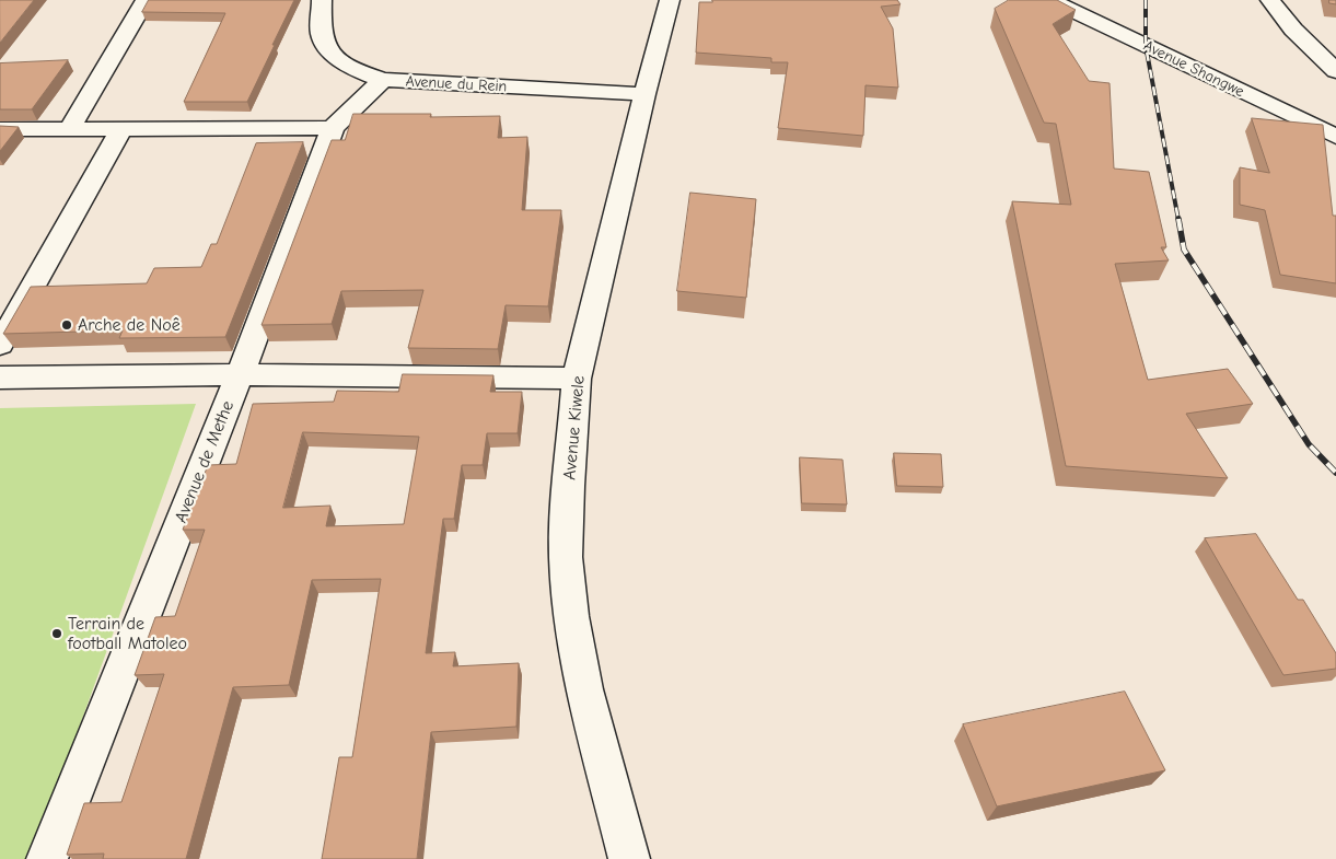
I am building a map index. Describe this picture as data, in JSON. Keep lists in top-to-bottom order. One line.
{"streets":{"street":["Avenue Shangwe","Avenue du Rein","Avenue Kiwele","Avenue de Methe"]},"crossings":[["Avenue du Rein","Avenue Kiwele"],["Avenue du Rein","Avenue de Methe"]],"places":["Arche de Noê","Terrain de football Matoleo"]}
